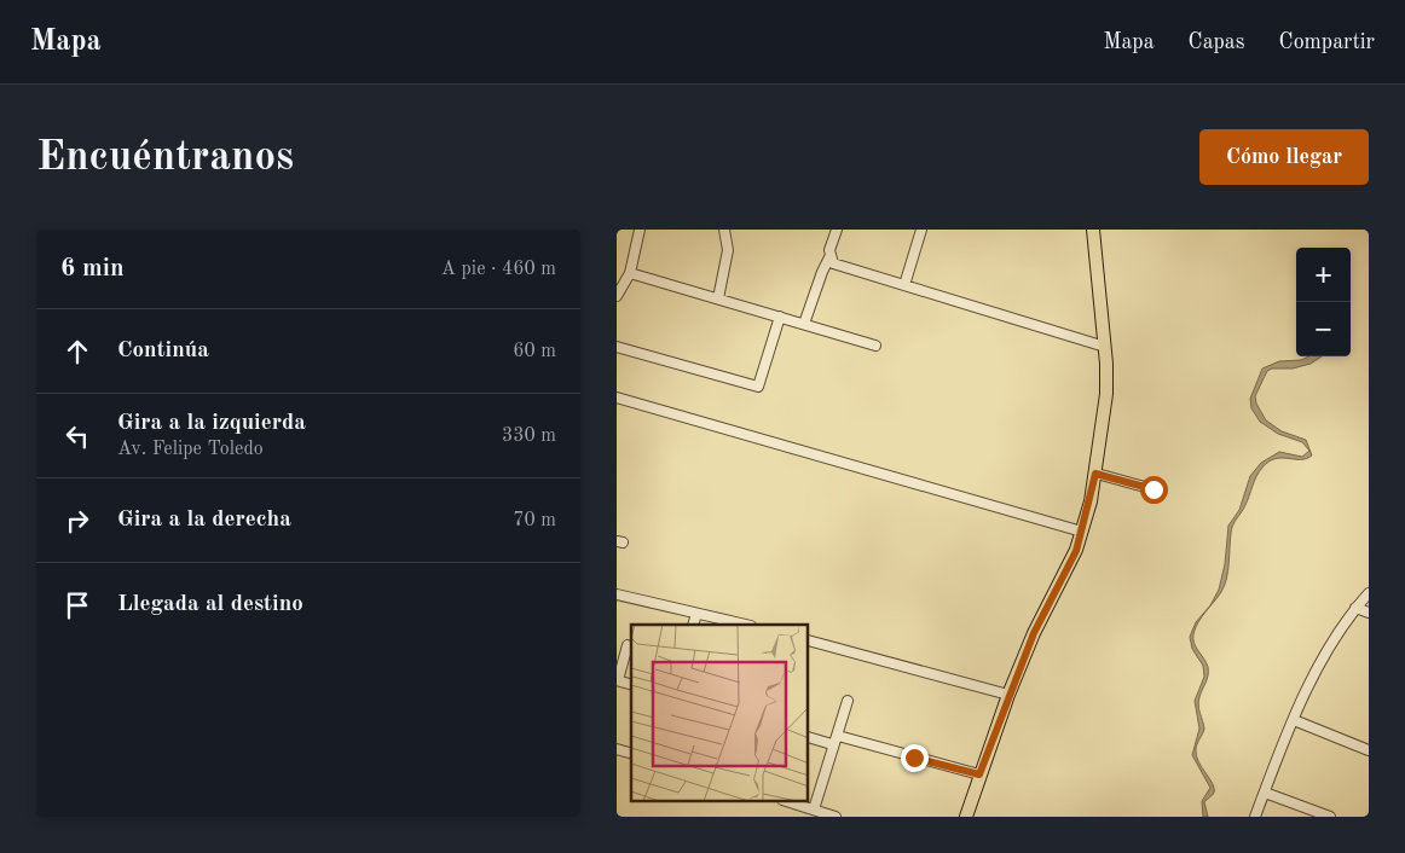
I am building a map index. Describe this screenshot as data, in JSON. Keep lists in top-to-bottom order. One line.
{"page":{"header":"Mapa","nav":["Mapa","Capas","Compartir"],"buttons":"Cómo llegar","title":"Encuéntranos","heading":["6 min","A pie · 460 m"],"map_buttons":["+","−"],"list":[["Continúa","60 m"],["Gira a la izquierda","Av. Felipe Toledo","330 m"],["Gira a la derecha","70 m"],"Llegada al destino"]}}
